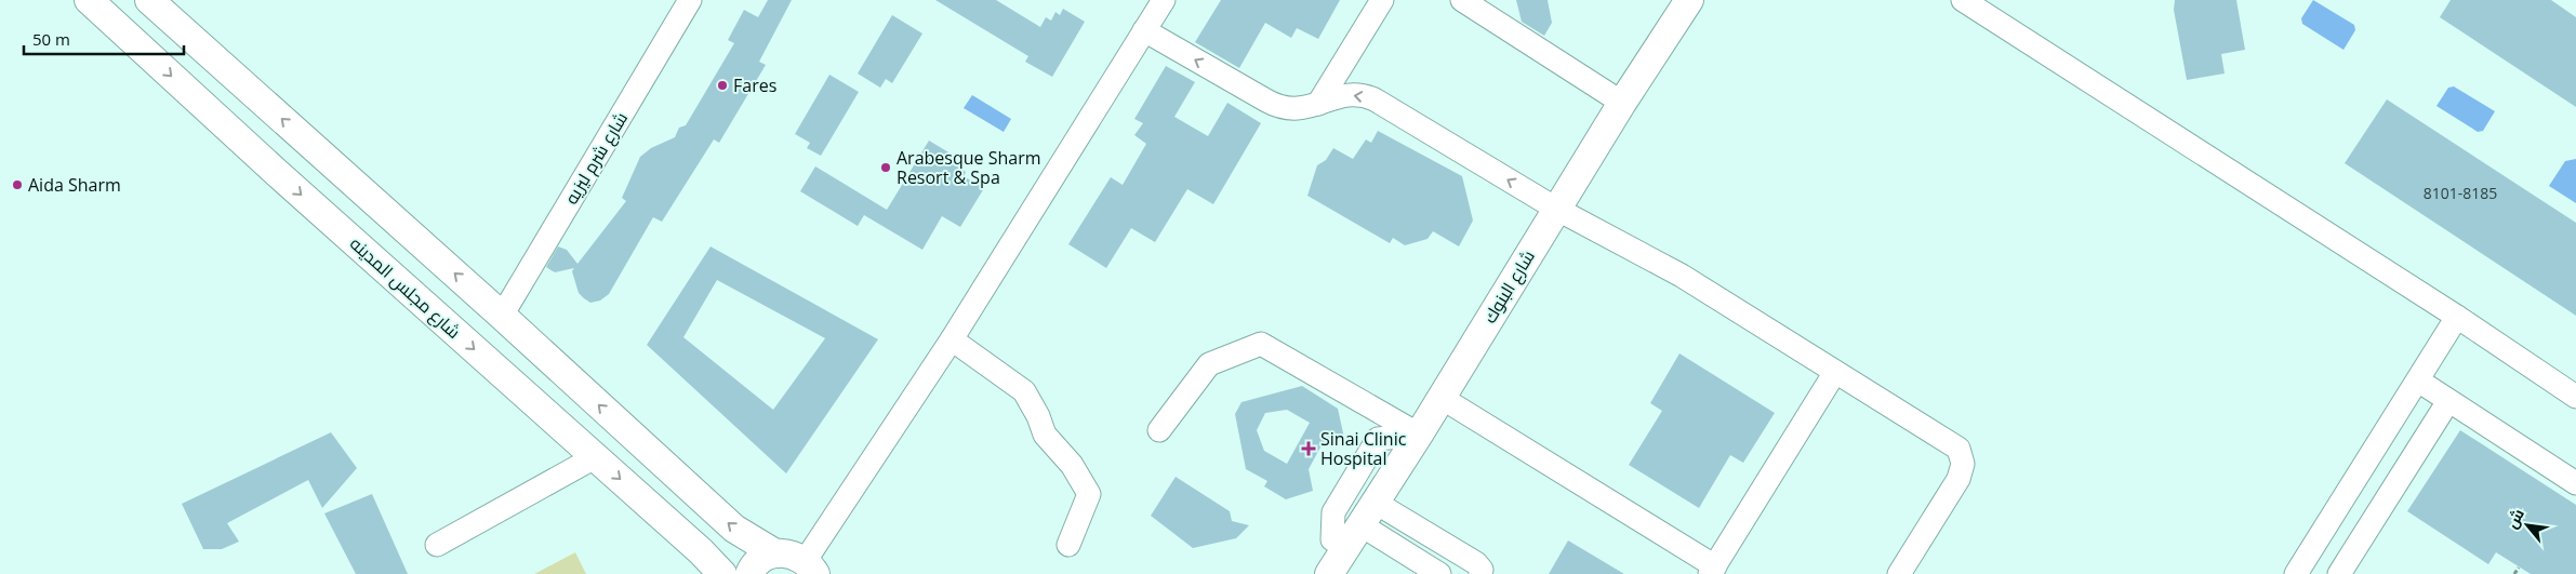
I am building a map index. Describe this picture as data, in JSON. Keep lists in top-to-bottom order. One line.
{"streets":{"main road":["شارع البنوك","شارع مجلس المدينه"],"street":["شارع شرم ليزيه"]},"places":{"other":["Fares","Arabesque Sharm Resort & Spa","Aida Sharm"],"health":["Sinai Clinic Hospital"]},"house_numbers":["8101-8185"],"scale_bar":"50 m","north":"top left"}
